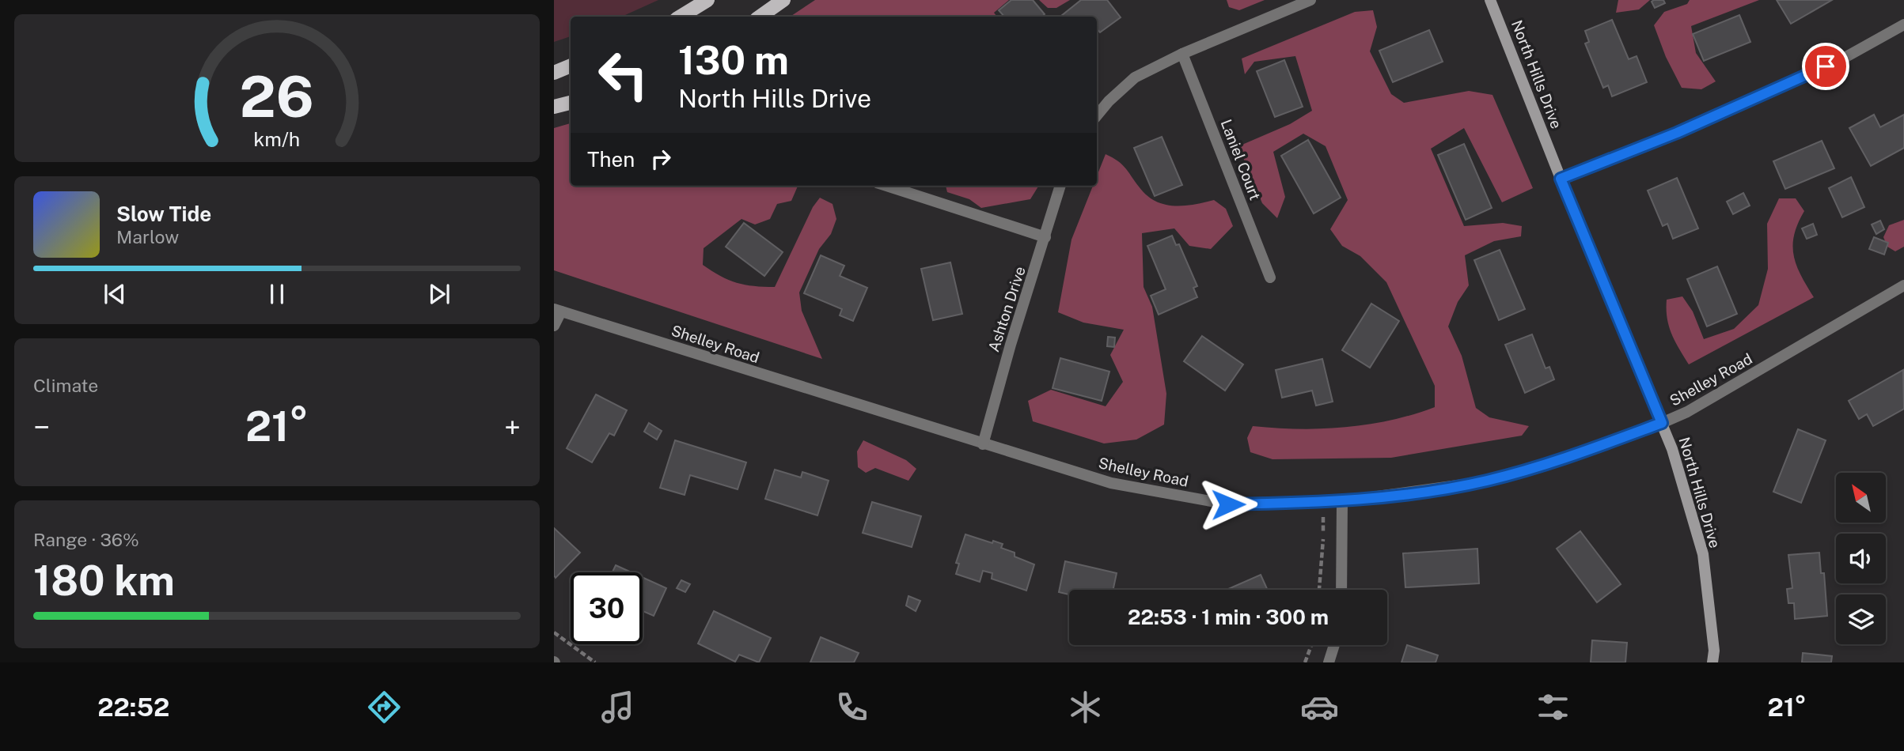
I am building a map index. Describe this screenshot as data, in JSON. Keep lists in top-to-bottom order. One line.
{"streets":{"main road":["North Hills Drive"],"street":["Laniel Court","Ashton Drive","Shelley Road"]},"crossings":[["North Hills Drive","Shelley Road"],["Ashton Drive","Shelley Road"]],"north":"top left","page":{"turn":["130 m","North Hills Drive"],"then":"Then","song":["Slow Tide","Marlow"],"tile":["Climate",["Range · 36%","180 km"]],"heat":["−","21°","+"],"limit":"30","trip":"22:53 · 1 min · 300 m","tabs":["22:52","21°"],"gauge":["26","km/h"]}}
